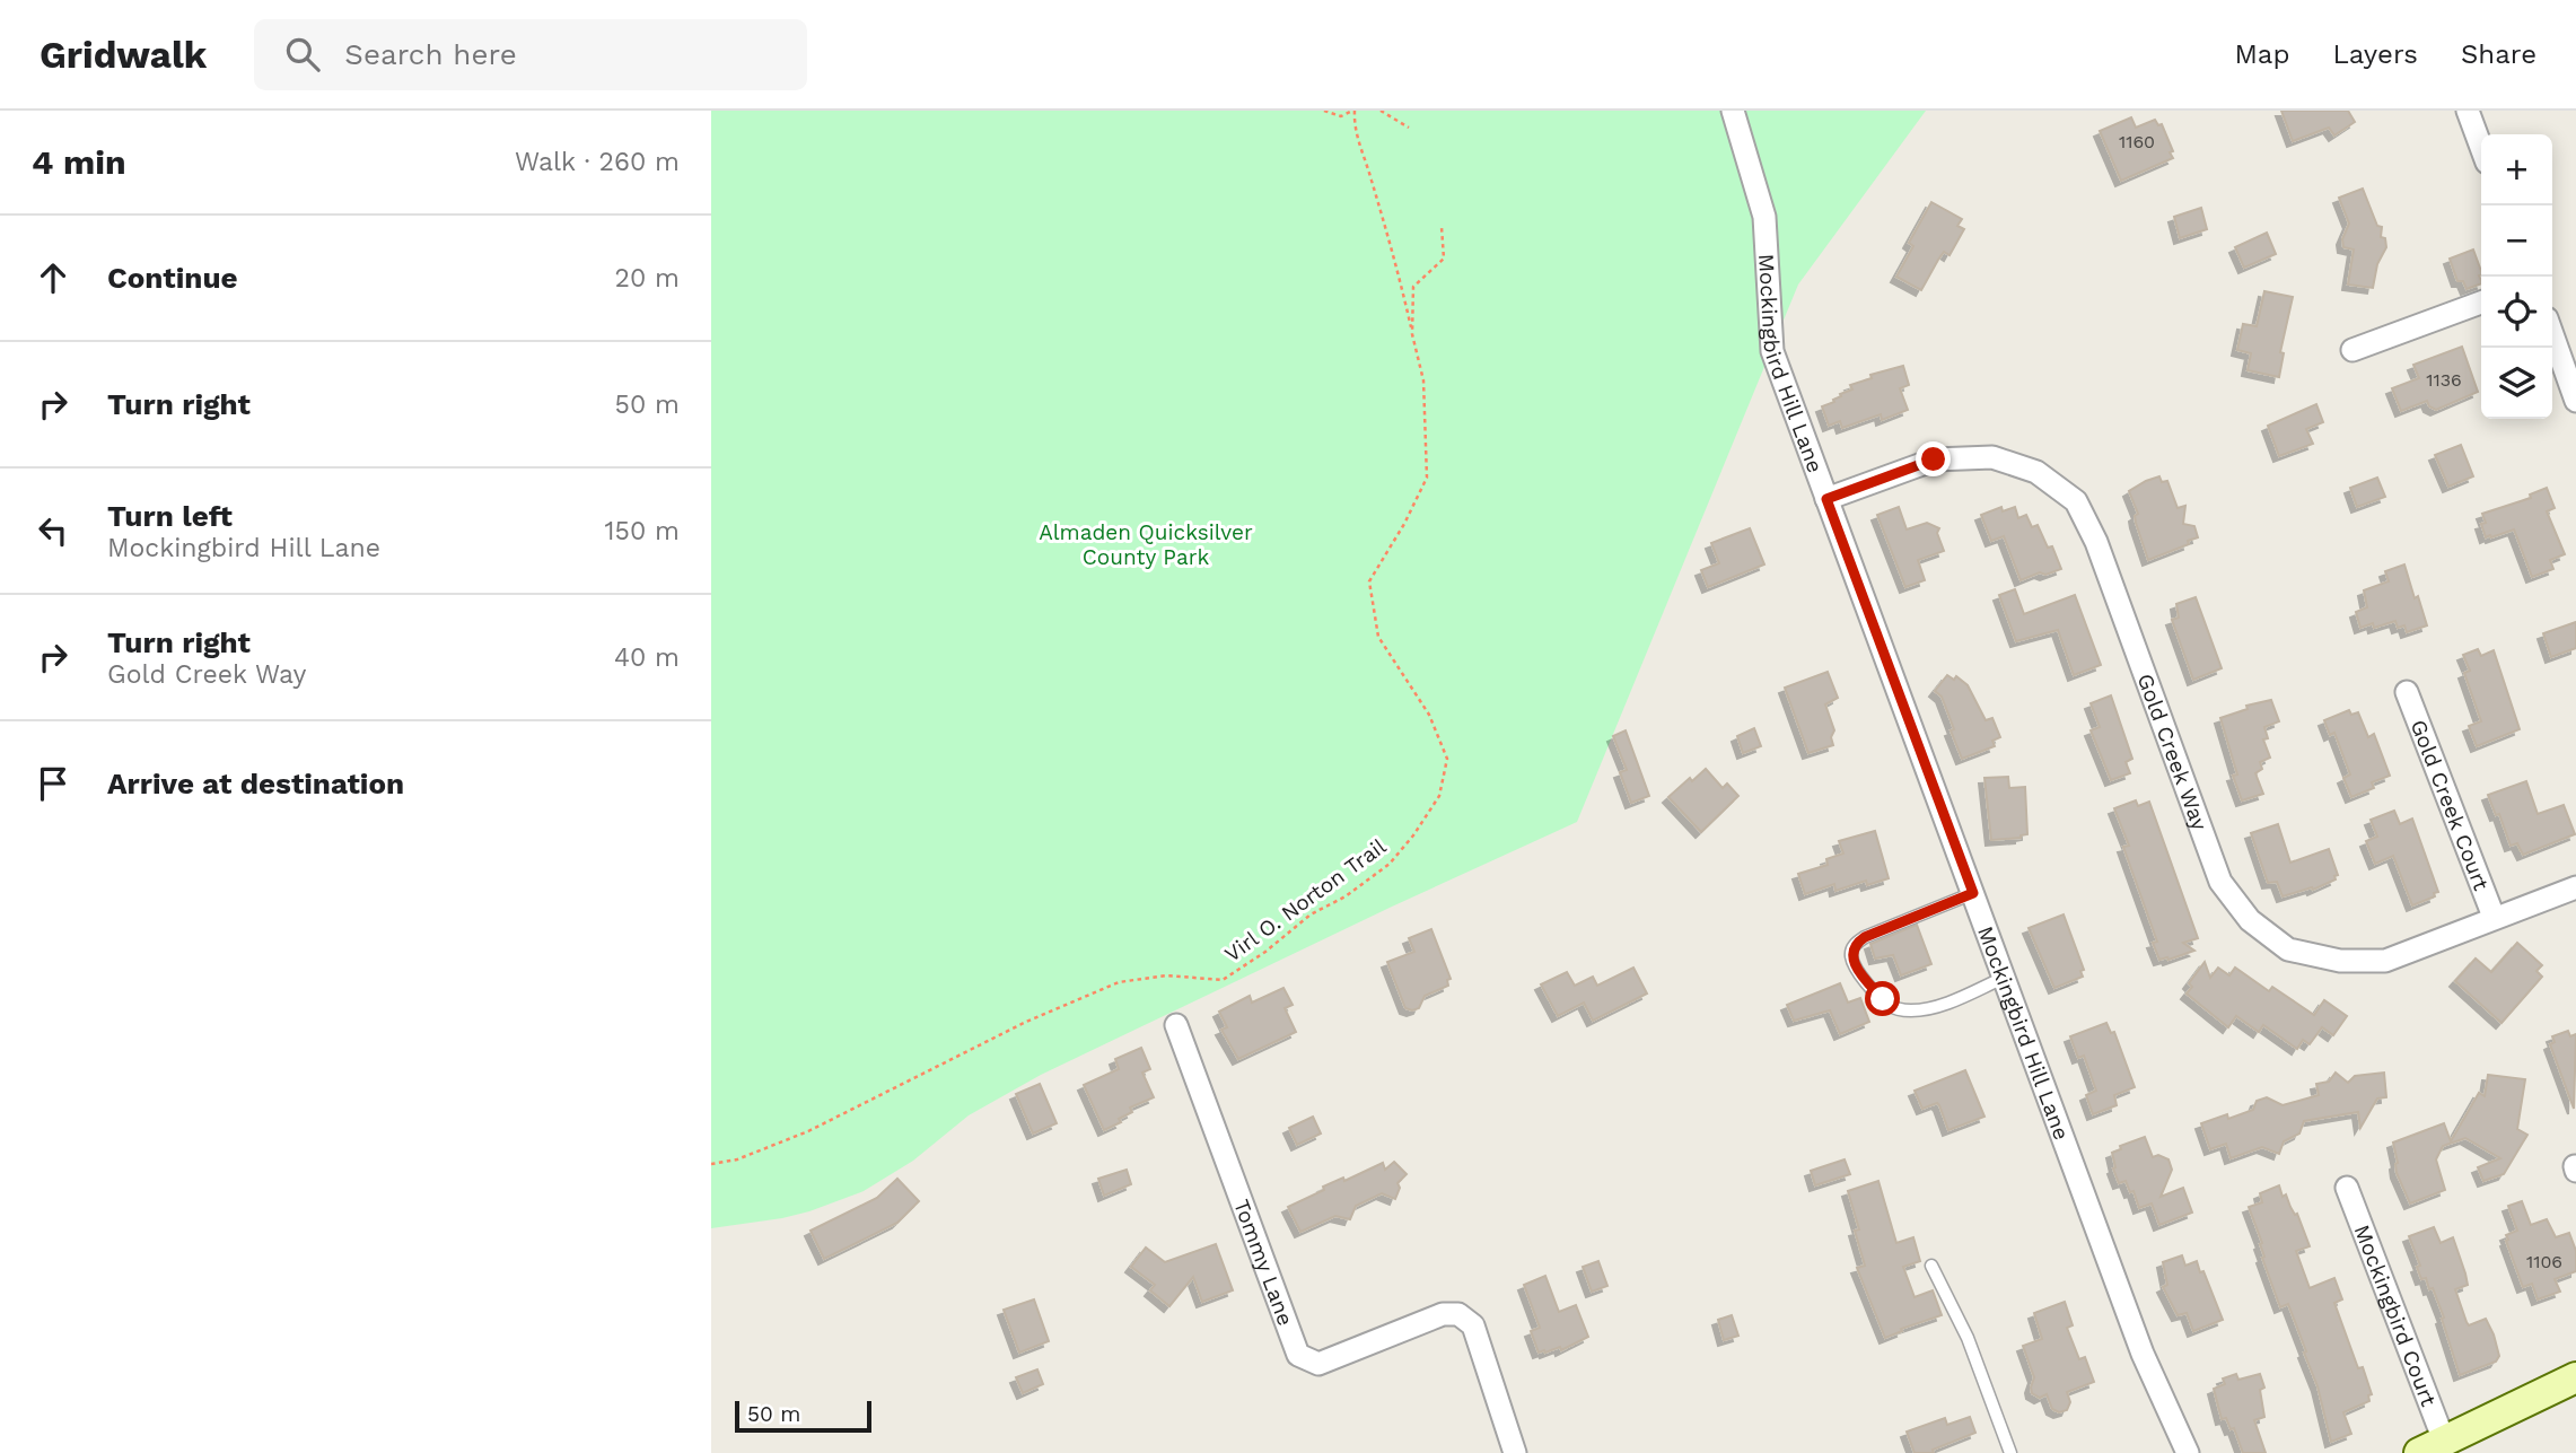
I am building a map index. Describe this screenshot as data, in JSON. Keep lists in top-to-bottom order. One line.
{"streets":{"street":["Mockingbird Hill Lane","Gold Creek Way","Gold Creek Court","Tommy Lane","Mockingbird Court"],"path":["Virl O. Norton Trail"]},"crossings":[["Mockingbird Hill Lane","Gold Creek Way"],["Gold Creek Way","Gold Creek Court"]],"parks":["Almaden Quicksilver County Park"],"house_numbers":["1160","1136","1106"],"scale_bar":"50 m","page":{"header":"Gridwalk","search":"Search here","nav":["Map","Layers","Share"],"heading":["4 min","Walk · 260 m"],"map_buttons":["+","−"],"list":[["Continue","20 m"],["Turn right","50 m"],["Turn left","Mockingbird Hill Lane","150 m"],["Turn right","Gold Creek Way","40 m"],"Arrive at destination"],"scale":"50 m"}}
